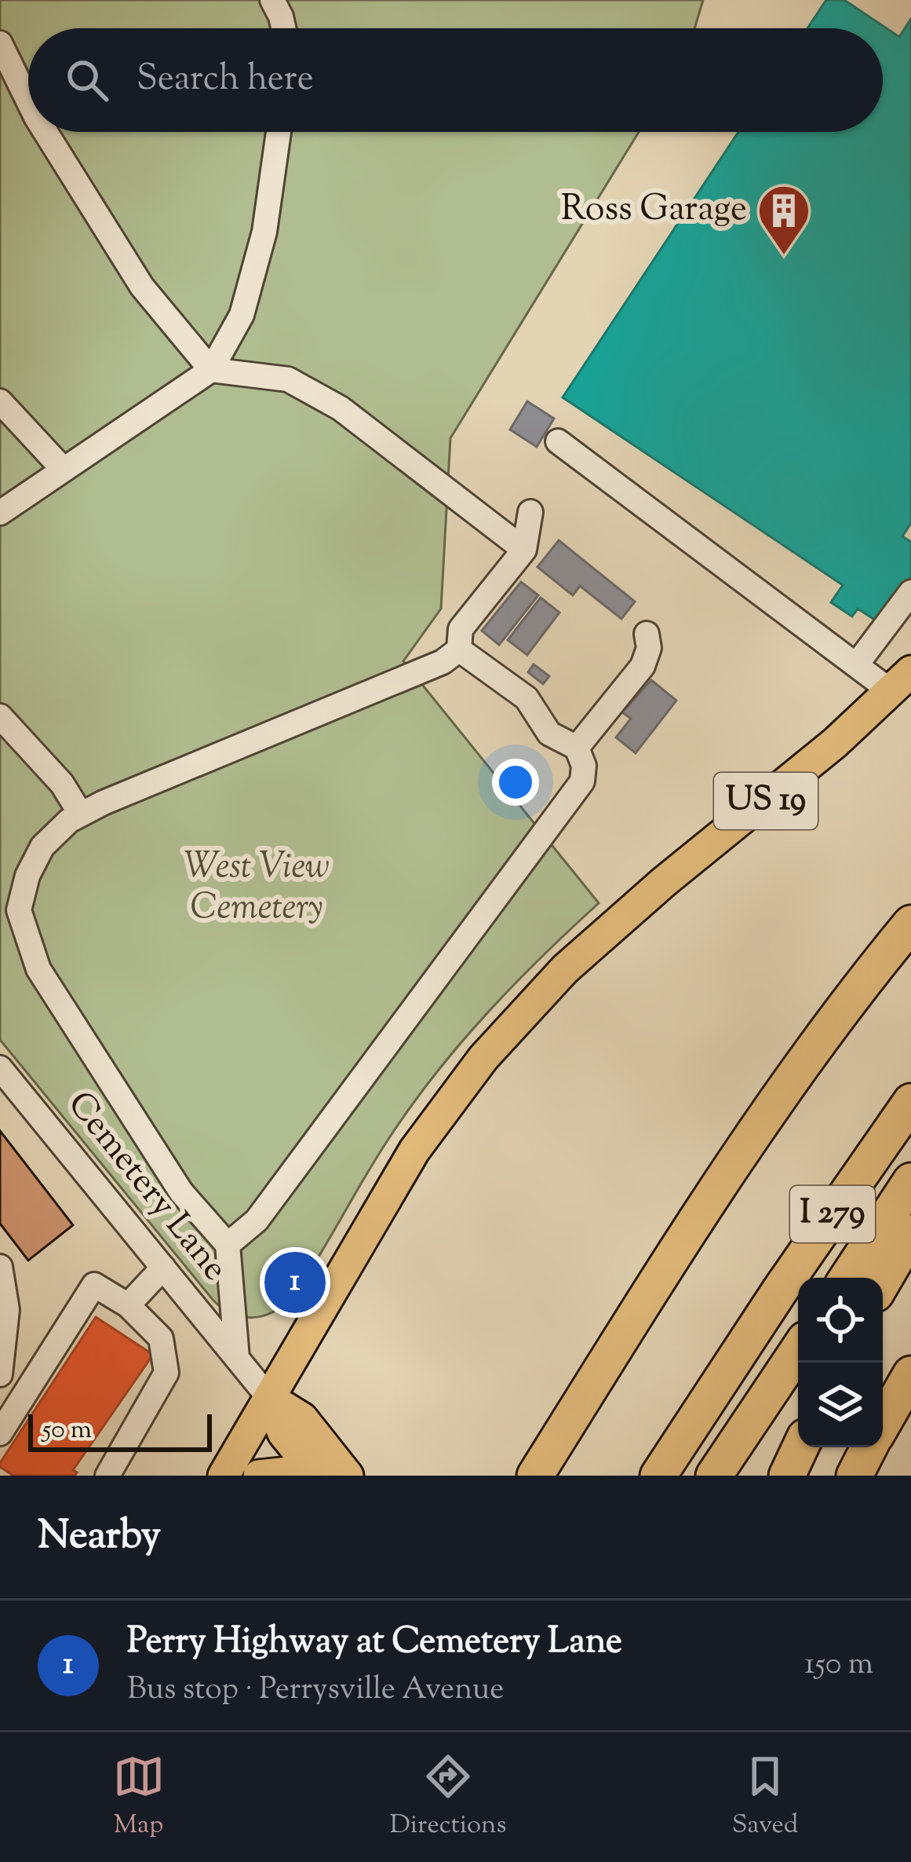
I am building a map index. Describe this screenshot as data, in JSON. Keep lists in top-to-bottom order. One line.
{"streets":{"highway":["I 279"],"main road":["US 19","Cemetery Lane"]},"crossings":[["US 19","Cemetery Lane"]],"parks":["West View Cemetery"],"places":{"building":["Ross Garage"]},"scale_bar":"50 m","page":{"search":"Search here","pins":"1","scale":"50 m","heading":"Nearby","list":[{"mark":"1","name":"Perry Highway at Cemetery Lane","note":"Bus stop · Perrysville Avenue","value":"150 m"}],"nav":["Map","Directions","Saved"]}}
